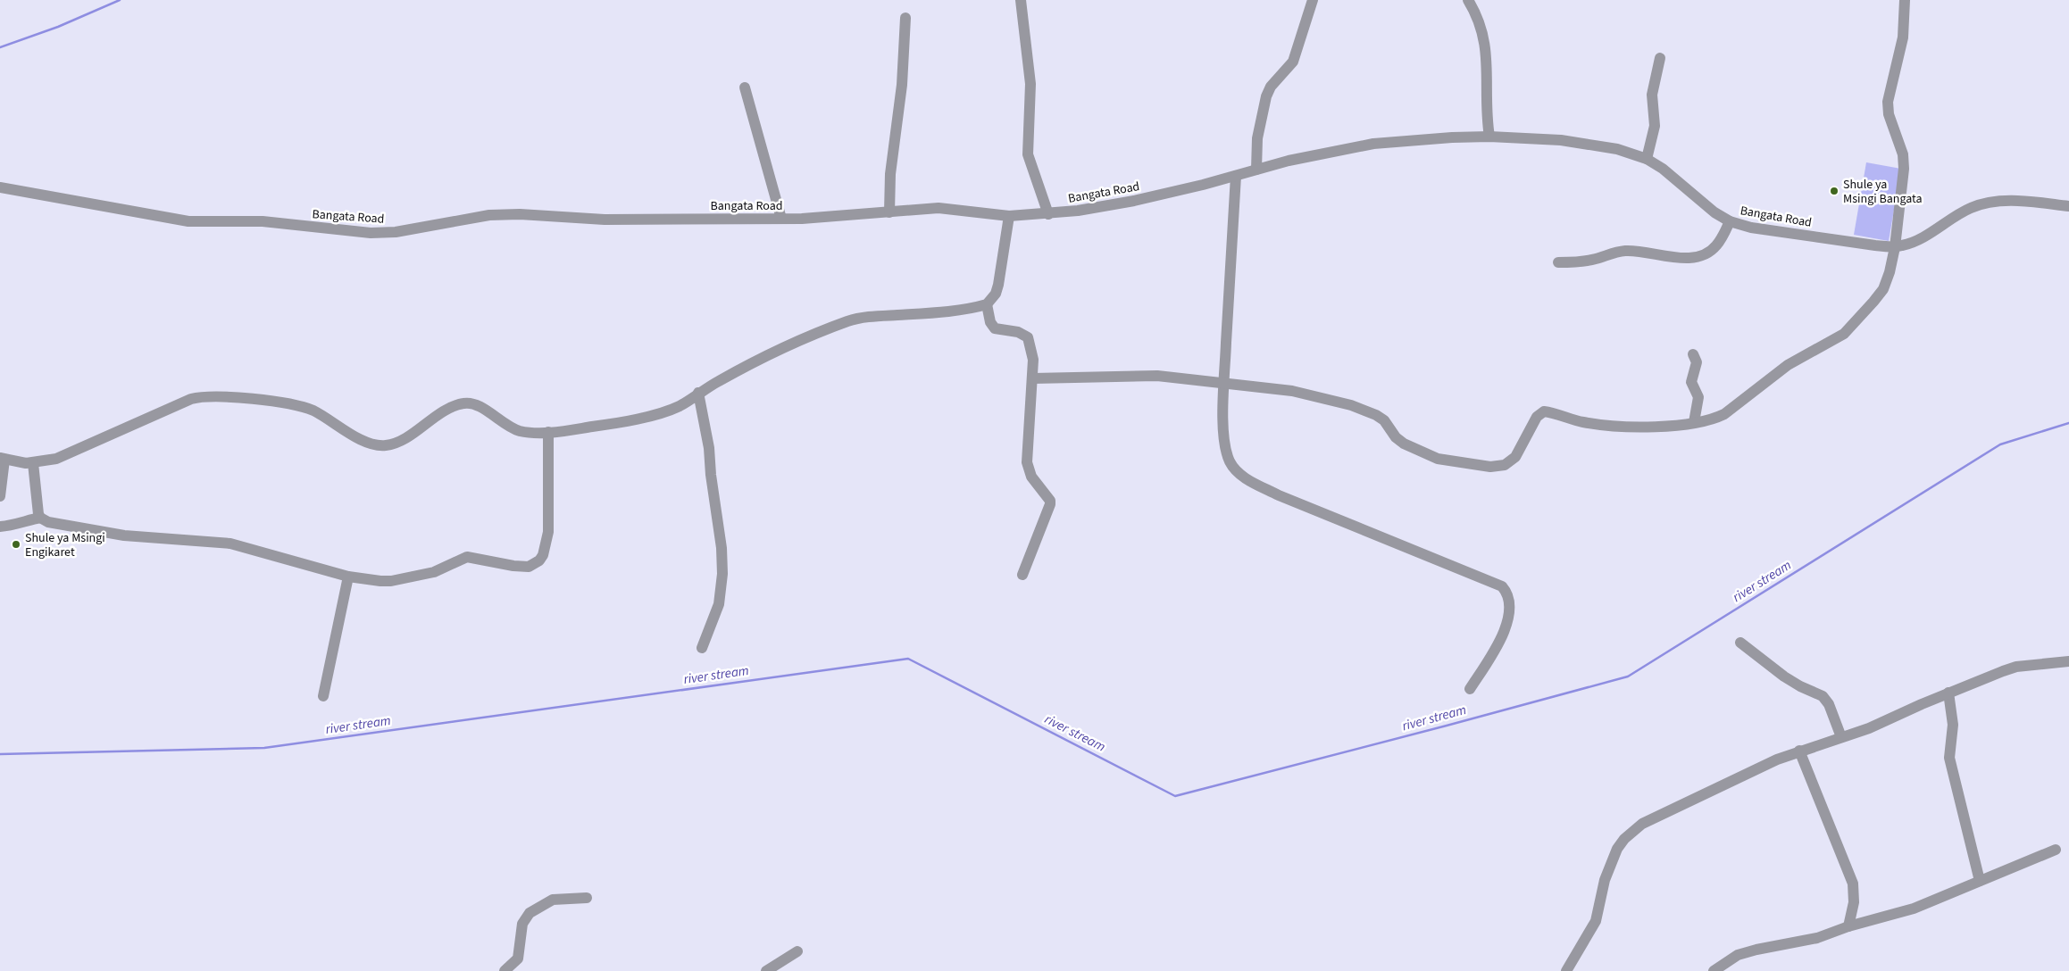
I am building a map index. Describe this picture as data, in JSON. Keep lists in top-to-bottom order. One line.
{"streets":{"street":["Bangata Road"]},"water":["river stream"],"places":["Shule ya Msingi Bangata","Shule ya Msingi Engikaret"]}
